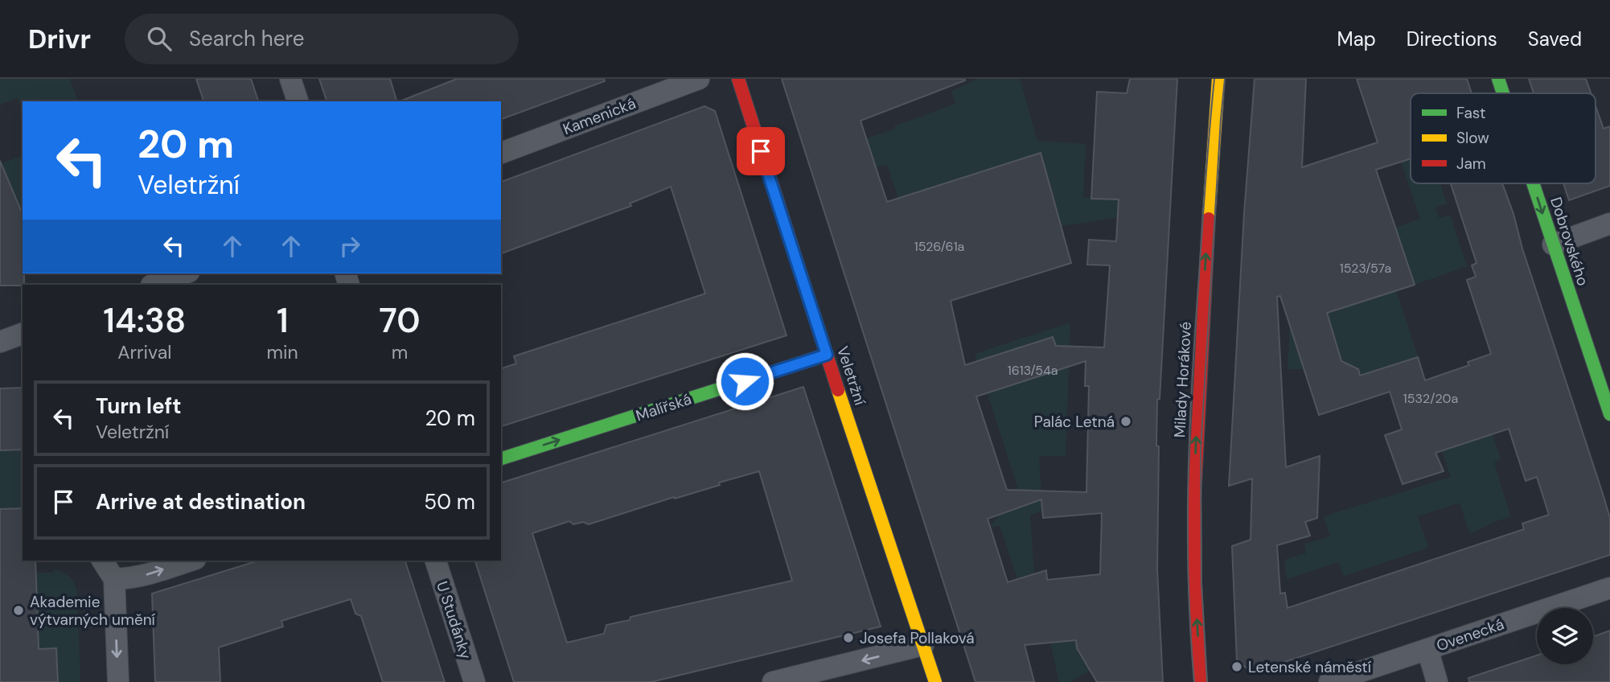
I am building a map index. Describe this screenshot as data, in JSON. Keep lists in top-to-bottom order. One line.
{"streets":{"street":["Kamenická","Dobrovského","Veletržní","Milady Horákové","Malířská","U Studánky","Ovenecká"]},"crossings":[["Veletržní","Malířská"]],"one_way":["Milady Horákové","Malířská"],"places":["Palác Letná","Akademie výtvarných umění","Josefa Pollaková","Letenské náměstí"],"house_numbers":["1526/61a","1523/57a","1613/54a","1532/20a"],"legend":["Fast","Slow","Jam"],"page":{"header":"Drivr","search":"Search here","nav":["Map","Directions","Saved"],"turn":["20 m","Veletržní"],"eta":["14:38","Arrival","1","min","70","m"],"list":[{"name":"Turn left","note":"Veletržní","value":"20 m"},{"name":"Arrive at destination","value":"50 m"}]}}
